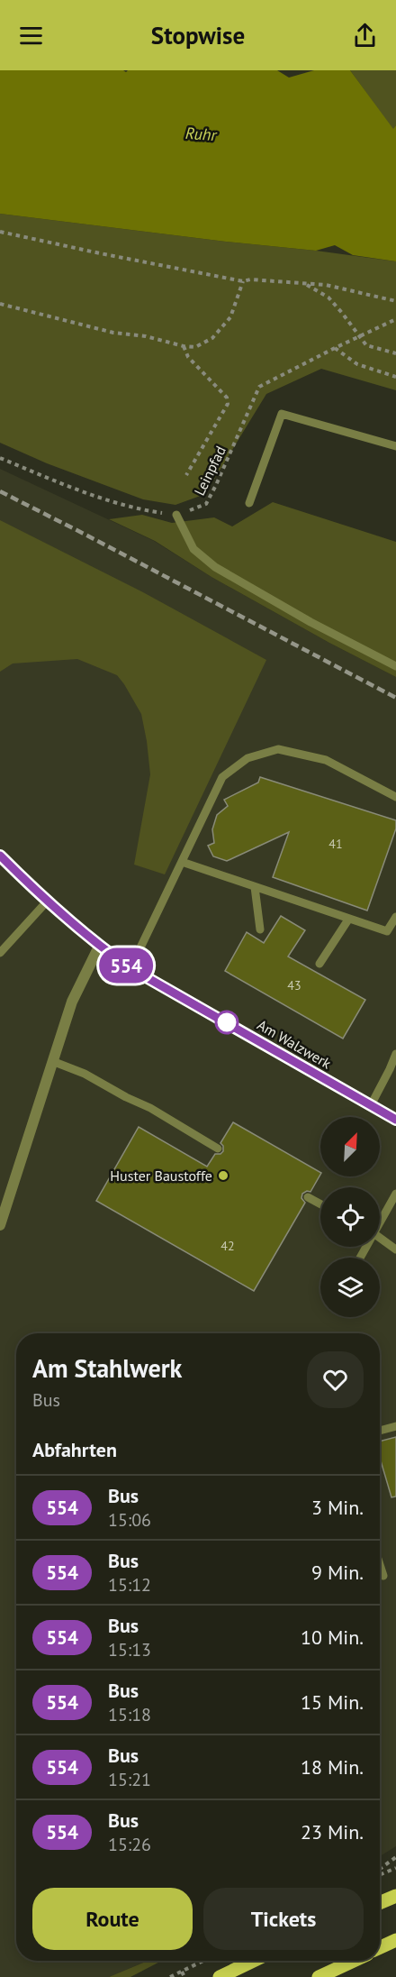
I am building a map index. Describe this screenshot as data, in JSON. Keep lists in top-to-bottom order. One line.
{"streets":{"street":["Am Walzwerk"],"path":["Leinpfad"]},"water":["Ruhr"],"places":["Huster Baustoffe"],"lines":["bus line 554"],"house_numbers":["41","43","42"],"north":"top right","page":{"header":"Stopwise","on_map":"554","heading":[["Am Stahlwerk","Bus"],"Abfahrten"],"list":[{"mark":"554","name":"Bus","note":"15:06","value":"3 Min."},{"mark":"554","name":"Bus","note":"15:12","value":"9 Min."},{"mark":"554","name":"Bus","note":"15:13","value":"10 Min."},{"mark":"554","name":"Bus","note":"15:18","value":"15 Min."},{"mark":"554","name":"Bus","note":"15:21","value":"18 Min."},{"mark":"554","name":"Bus","note":"15:26","value":"23 Min."}],"buttons":["Route","Tickets"]}}
